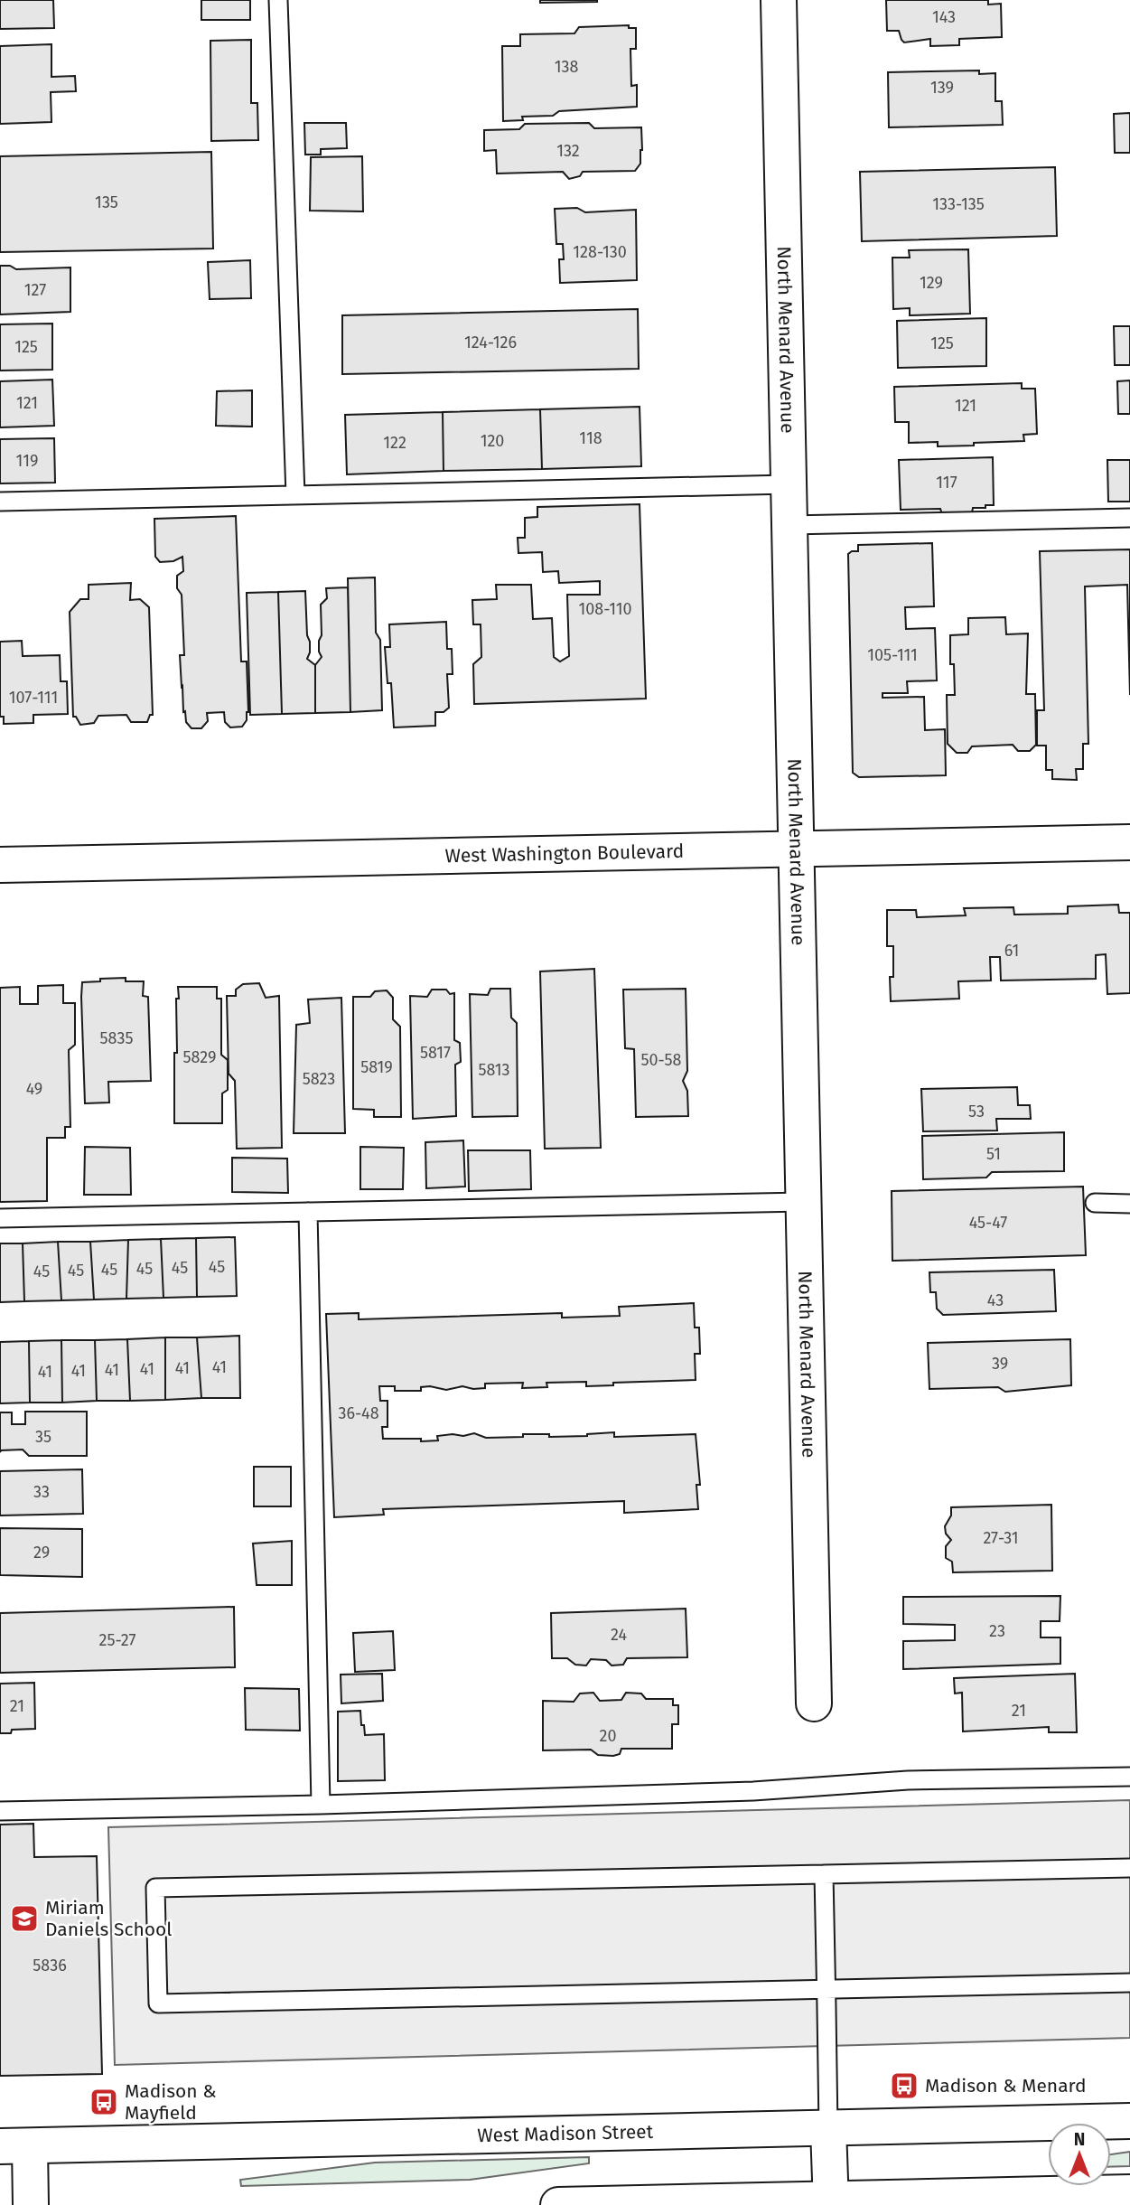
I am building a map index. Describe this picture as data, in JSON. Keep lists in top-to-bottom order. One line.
{"streets":{"street":["North Menard Avenue","West Washington Boulevard","West Madison Street"]},"crossings":[["North Menard Avenue","West Washington Boulevard"]],"places":{"school or university":["Miriam Daniels School"],"bus stop":["Madison & Menard","Madison & Mayfield"]},"house_numbers":["143","138","139","132","135","133-135","128-130","129","127","124-126","125","125","121","121","118","120","122","119","117","108-110","105-111","107-111","61","5835","5817","5829","50-58","5819","5813","5823","49","53","51","45-47","45","45","45","45","45","45","43","39","41","41","41","41","41","41","36-48","35","33","27-31","29","23","24","25-27","21","21","20","5836"],"north":"top"}
